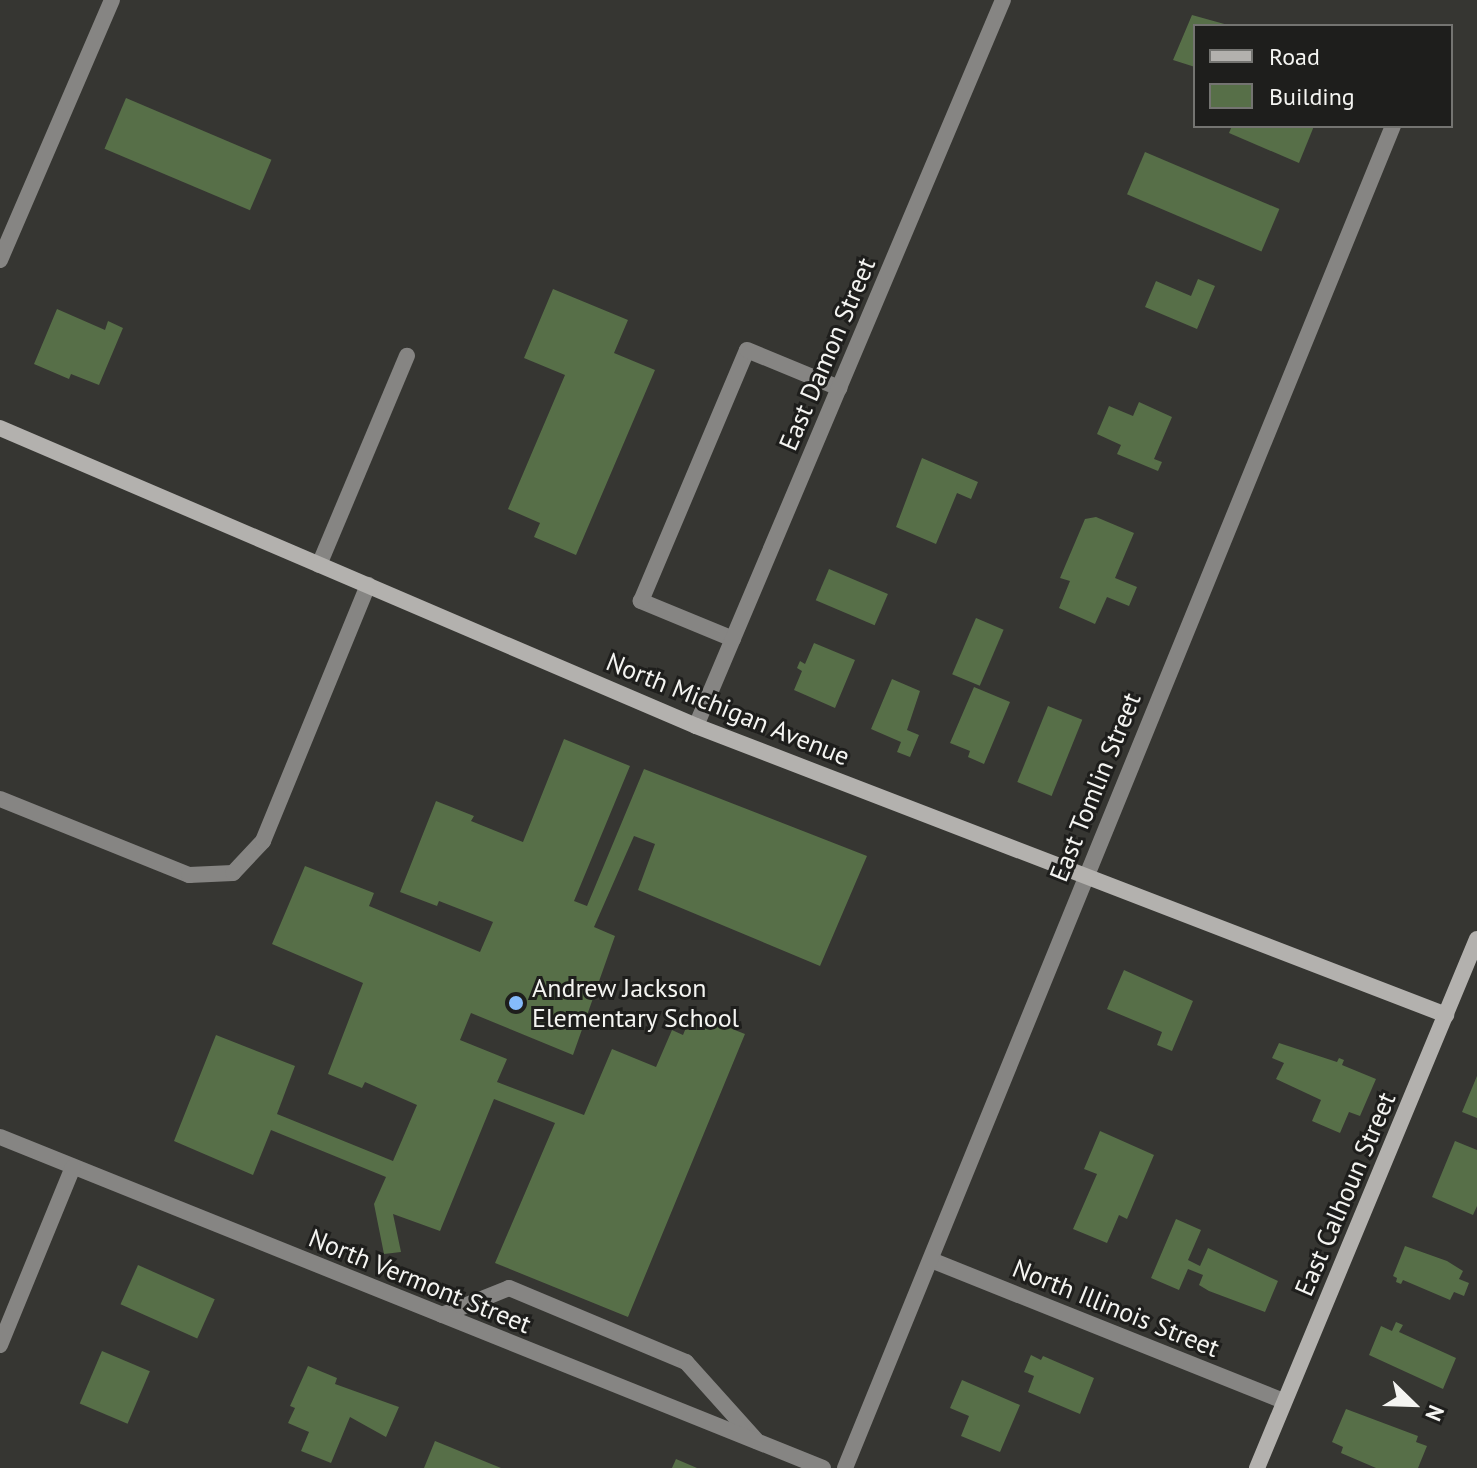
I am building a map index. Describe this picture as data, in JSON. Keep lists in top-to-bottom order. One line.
{"streets":{"street":["East Damon Street","North Michigan Avenue","East Tomlin Street","East Calhoun Street","North Vermont Street","North Illinois Street"]},"crossings":[["East Damon Street","North Michigan Avenue"],["North Michigan Avenue","East Tomlin Street"],["North Michigan Avenue","East Calhoun Street"],["East Tomlin Street","North Illinois Street"],["East Calhoun Street","North Illinois Street"]],"places":["Andrew Jackson Elementary School"],"legend":["Road","Building"],"north":"bottom right"}
